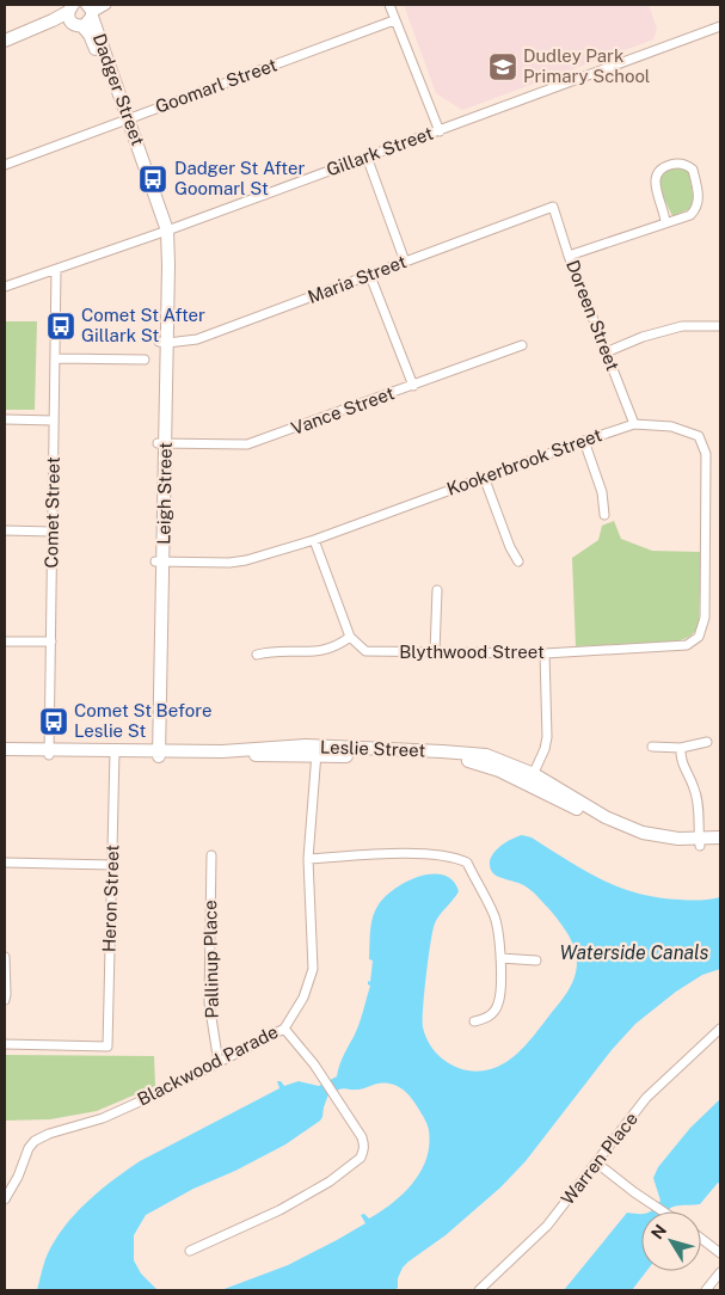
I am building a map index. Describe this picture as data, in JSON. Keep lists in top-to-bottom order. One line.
{"streets":{"street":["Goomarl Street","Dadger Street","Gillark Street","Maria Street","Doreen Street","Vance Street","Kookerbrook Street","Leigh Street","Comet Street","Blythwood Street","Leslie Street","Heron Street","Pallinup Place","Blackwood Parade","Warren Place"]},"crossings":[["Goomarl Street","Dadger Street"],["Dadger Street","Gillark Street"],["Dadger Street","Leigh Street"],["Gillark Street","Leigh Street"],["Gillark Street","Comet Street"],["Maria Street","Doreen Street"],["Maria Street","Leigh Street"],["Doreen Street","Kookerbrook Street"],["Vance Street","Leigh Street"],["Kookerbrook Street","Leigh Street"],["Kookerbrook Street","Blythwood Street"],["Leigh Street","Leslie Street"],["Comet Street","Leslie Street"],["Leslie Street","Heron Street"],["Leslie Street","Blackwood Parade"],["Pallinup Place","Blackwood Parade"]],"water":["Waterside Canals"],"places":{"school or university":["Dudley Park Primary School"],"bus stop":["Dadger St After Goomarl St","Comet St After Gillark St","Comet St Before Leslie St"]},"north":"top left"}
